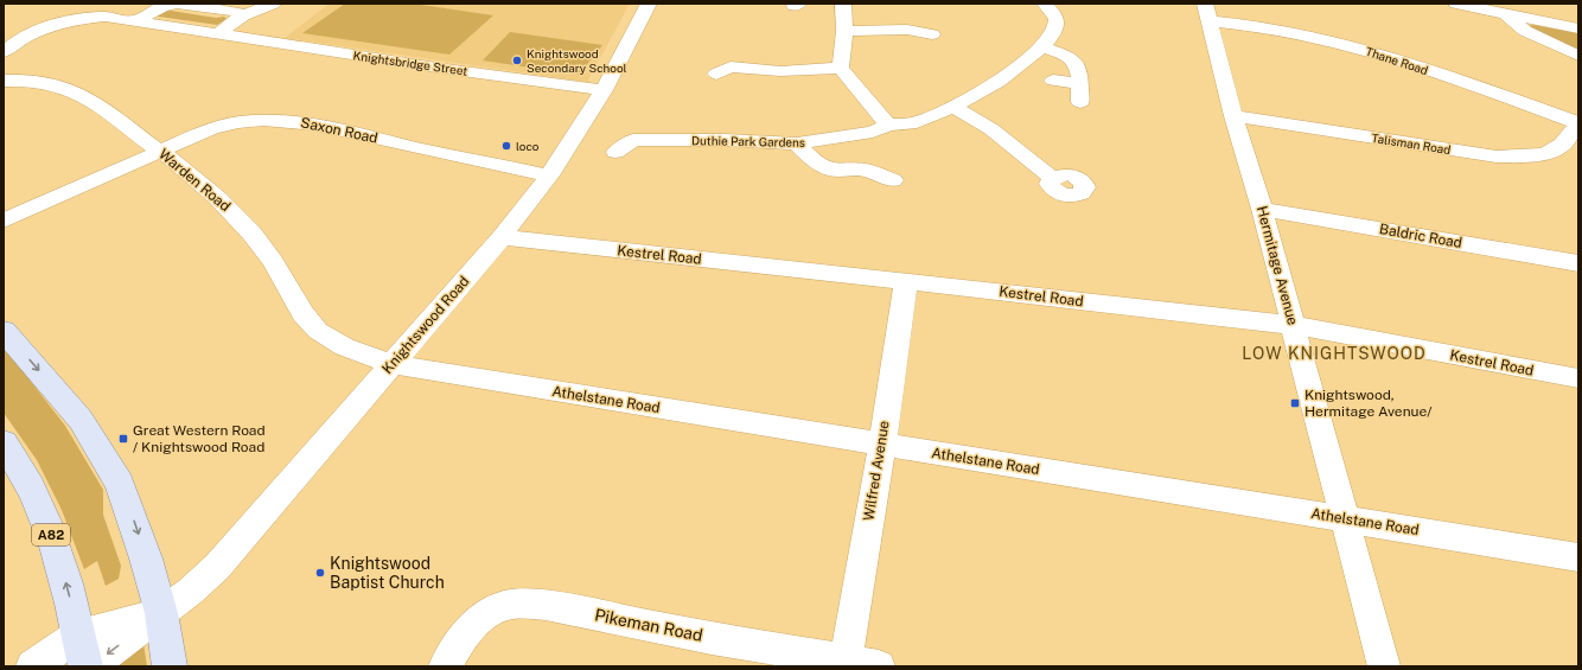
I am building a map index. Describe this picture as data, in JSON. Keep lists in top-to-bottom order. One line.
{"streets":{"main road":["A82"],"street":["Thane Road","Knightsbridge Street","Saxon Road","Duthie Park Gardens","Talisman Road","Warden Road","Baldric Road","Kestrel Road","Hermitage Avenue","Knightswood Road","Athelstane Road","Wilfred Avenue","Pikeman Road"]},"crossings":[["Thane Road","Talisman Road"],["Thane Road","Hermitage Avenue"],["Knightsbridge Street","Knightswood Road"],["Saxon Road","Warden Road"],["Saxon Road","Knightswood Road"],["Talisman Road","Hermitage Avenue"],["Warden Road","Knightswood Road"],["Warden Road","Athelstane Road"],["Baldric Road","Hermitage Avenue"],["Kestrel Road","Hermitage Avenue"],["Kestrel Road","Knightswood Road"],["Kestrel Road","Wilfred Avenue"],["Hermitage Avenue","Athelstane Road"],["Knightswood Road","Athelstane Road"],["Athelstane Road","Wilfred Avenue"],["Wilfred Avenue","Pikeman Road"]],"districts":["LOW KNIGHTSWOOD"],"places":{"other":["Knightswood Secondary School","loco","Knightswood Baptist Church"],"transit":["Knightswood, Hermitage Avenue/","Great Western Road / Knightswood Road"]}}
